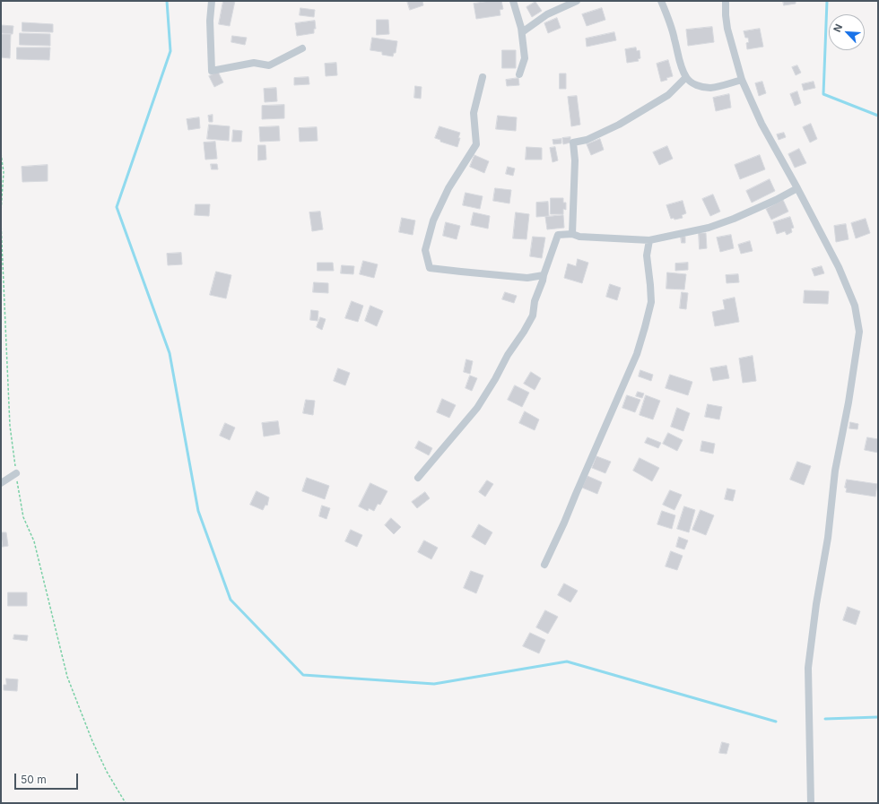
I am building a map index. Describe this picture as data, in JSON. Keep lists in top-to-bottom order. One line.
{"scale_bar":"50 m","north":"top left"}
